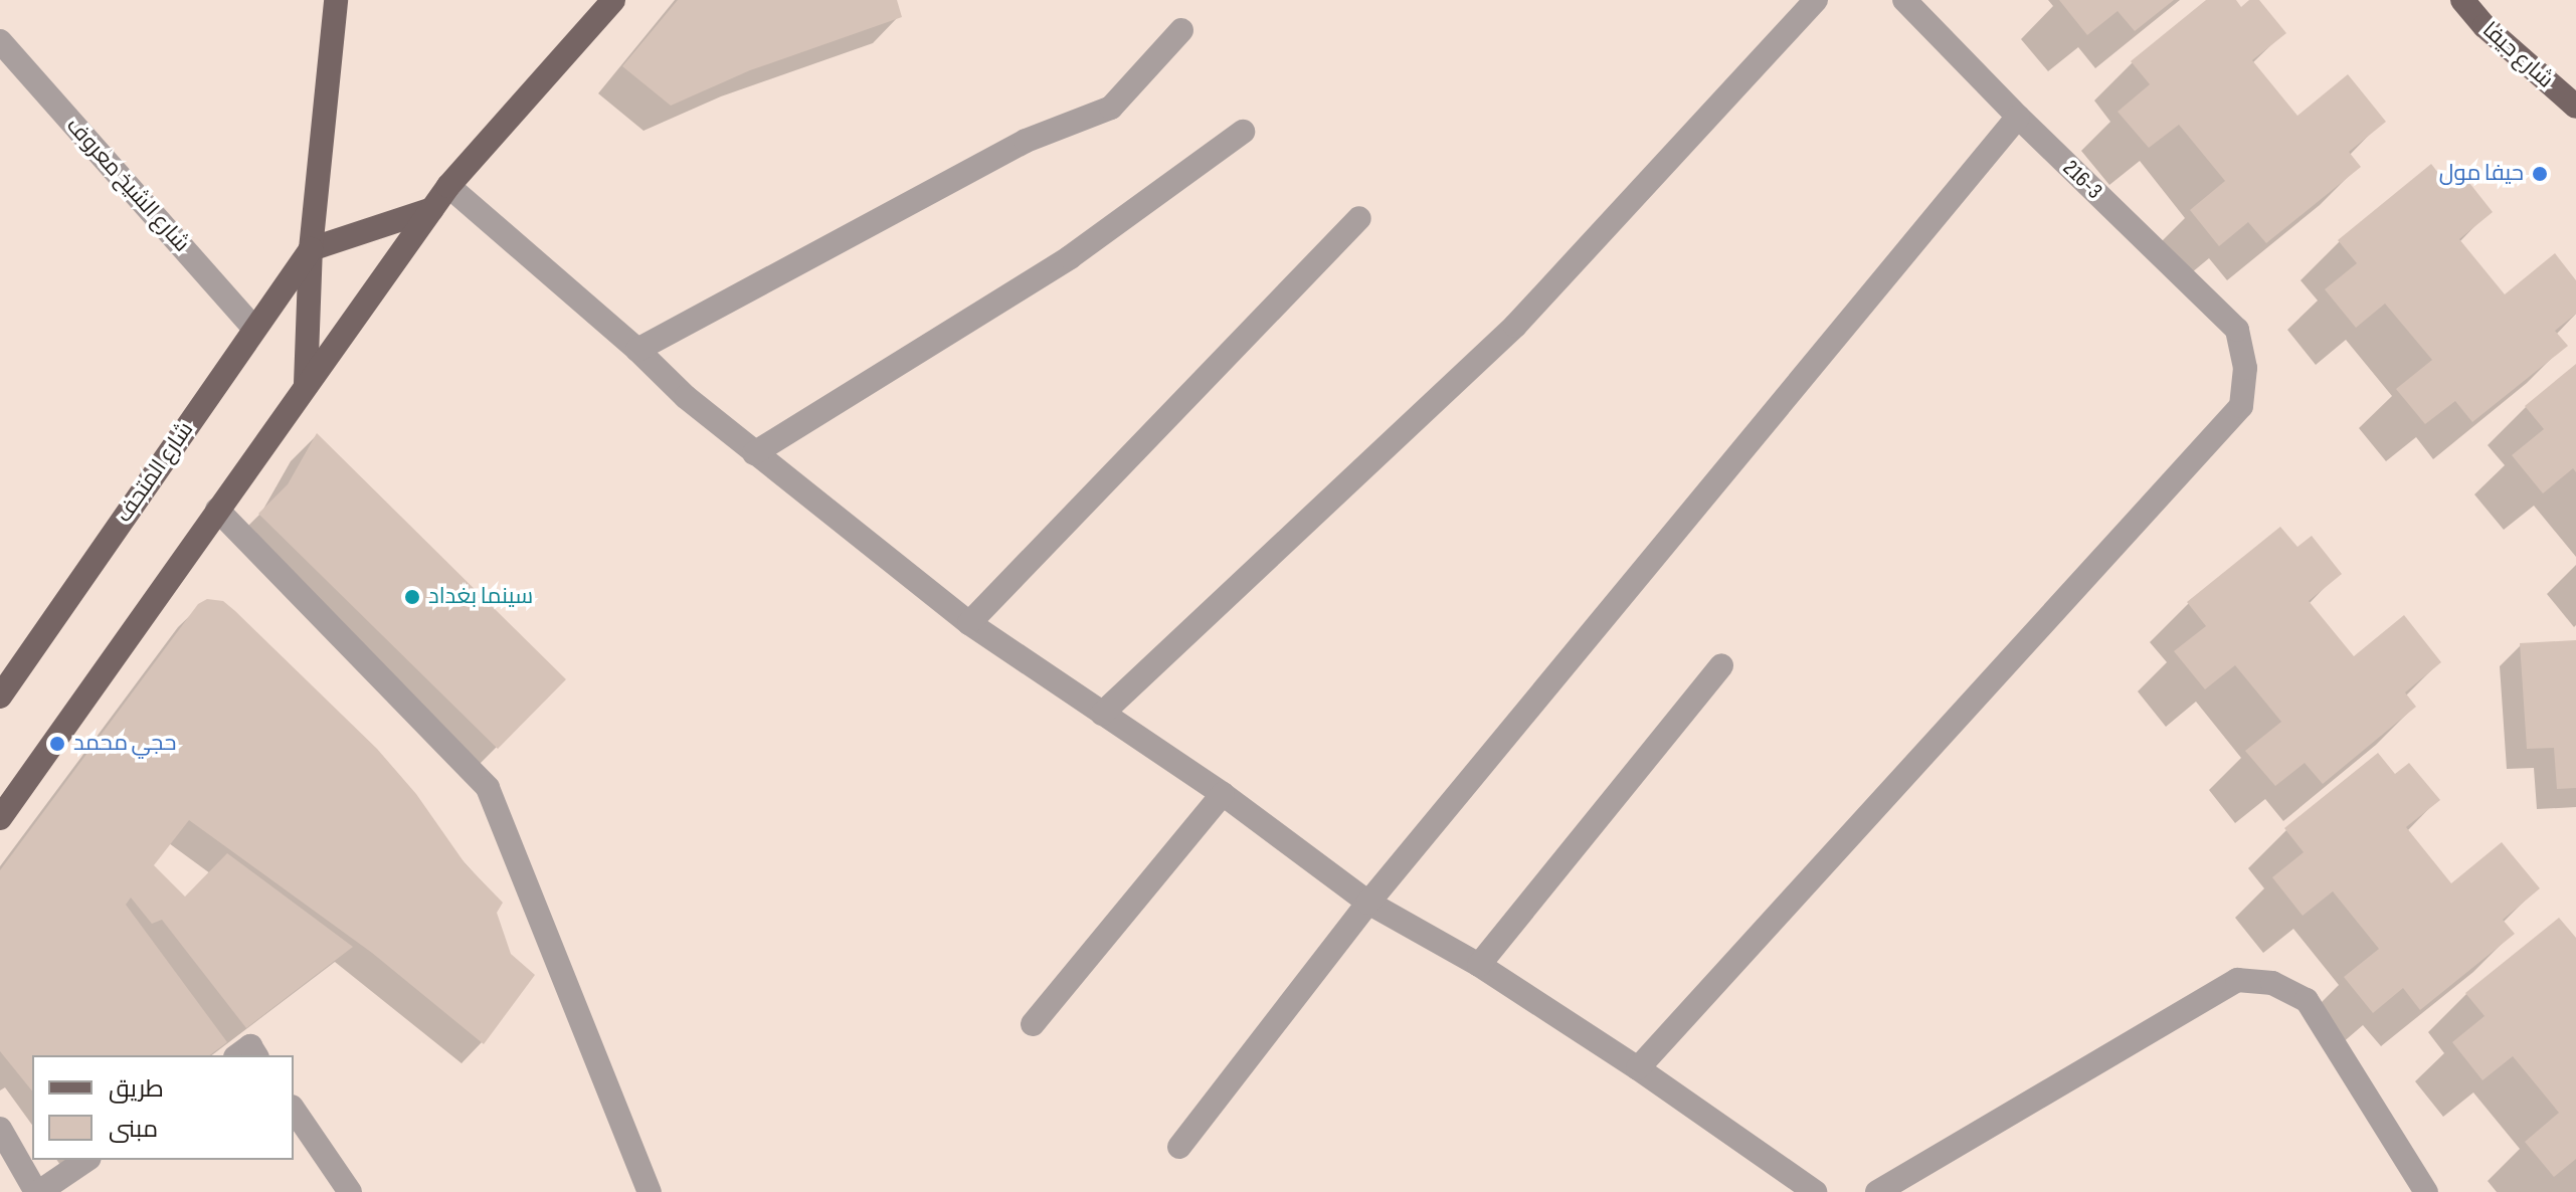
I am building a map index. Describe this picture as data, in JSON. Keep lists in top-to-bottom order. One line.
{"streets":{"main road":["شارع حيفا","شارع المتحف"],"street":["216-3","شارع الشيخ معروف"]},"crossings":[["شارع الشيخ معروف","شارع المتحف"]],"places":["حيفا مول","سينما بغداد","حجي محمد"],"legend":["طريق","مبنى"]}
